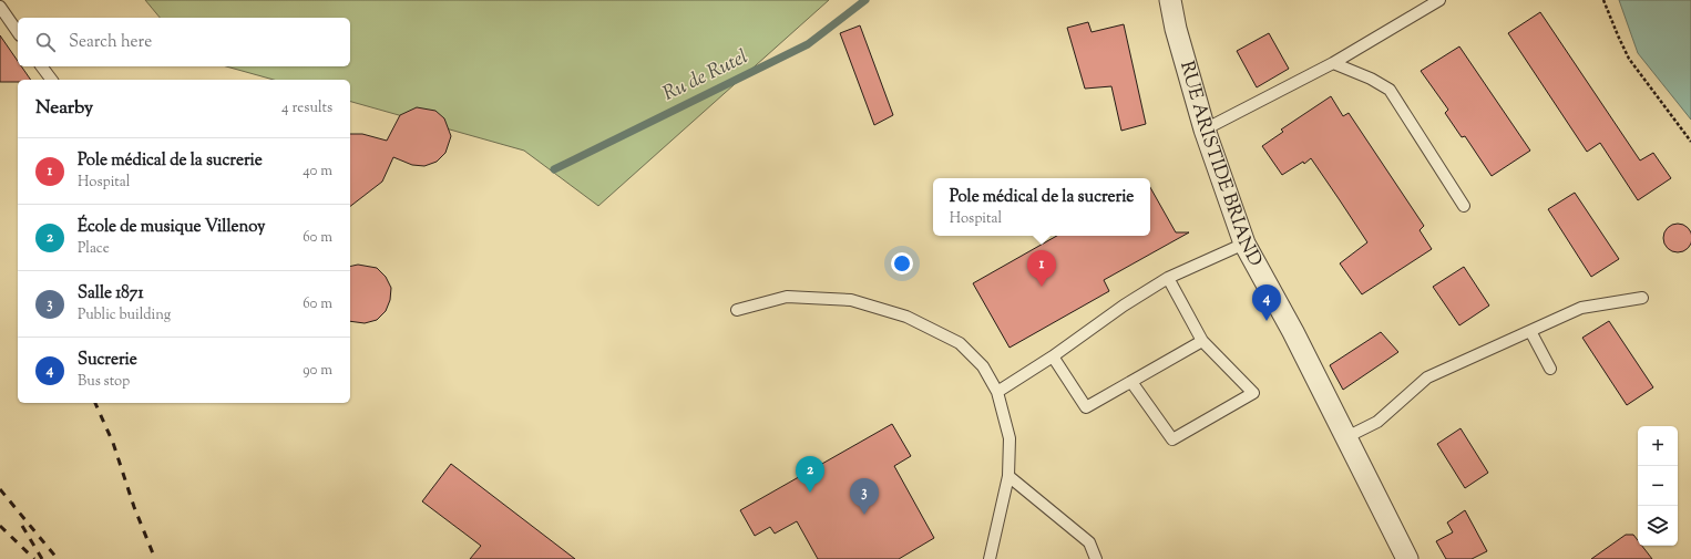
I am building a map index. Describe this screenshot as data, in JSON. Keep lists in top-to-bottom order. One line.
{"streets":{"street":["RUE ARISTIDE BRIAND"]},"water":["Ru de Rutel"],"page":{"search":"Search here","heading":["Nearby","4 results"],"list":[{"mark":"1","name":"Pole médical de la sucrerie","note":"Hospital","value":"40 m"},{"mark":"2","name":"École de musique Villenoy","note":"Place","value":"60 m"},{"mark":"3","name":"Salle 1871","note":"Public building","value":"60 m"},{"mark":"4","name":"Sucrerie","note":"Bus stop","value":"90 m"}],"popup":["Pole médical de la sucrerie","Hospital"],"pins":["1","4","2","3"],"map_buttons":["+","−"]}}
